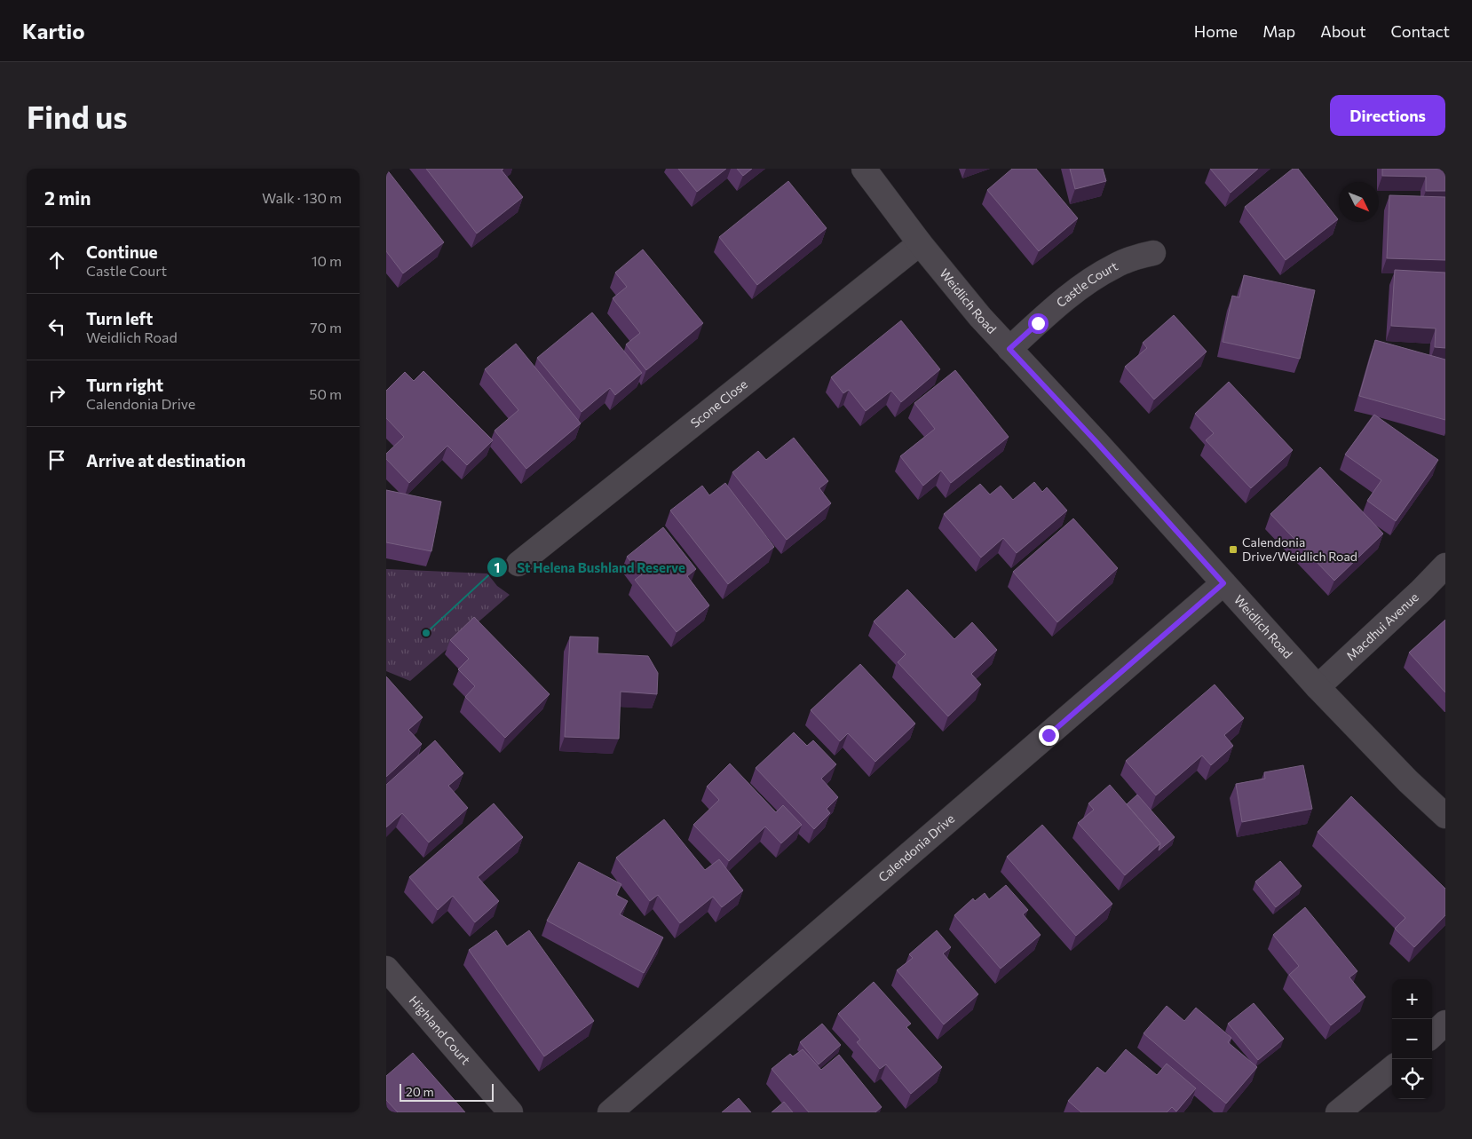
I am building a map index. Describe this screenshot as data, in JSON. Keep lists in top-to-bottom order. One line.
{"streets":{"street":["Castle Court","Weidlich Road","Scone Close","Macdhui Avenue","Calendonia Drive","Highland Court"]},"crossings":[["Castle Court","Weidlich Road"],["Weidlich Road","Scone Close"],["Weidlich Road","Macdhui Avenue"],["Weidlich Road","Calendonia Drive"]],"places":{"transit":["Calendonia Drive/Weidlich Road"],"other":["St Helena Bushland Reserve"]},"scale_bar":"20 m","north":"bottom right","page":{"header":"Kartio","nav":["Home","Map","About","Contact"],"buttons":"Directions","title":"Find us","heading":["2 min","Walk · 130 m"],"list":[["Continue","Castle Court","10 m"],["Turn left","Weidlich Road","70 m"],["Turn right","Calendonia Drive","50 m"],"Arrive at destination"],"map_buttons":["+","−"],"scale":"20 m"}}
